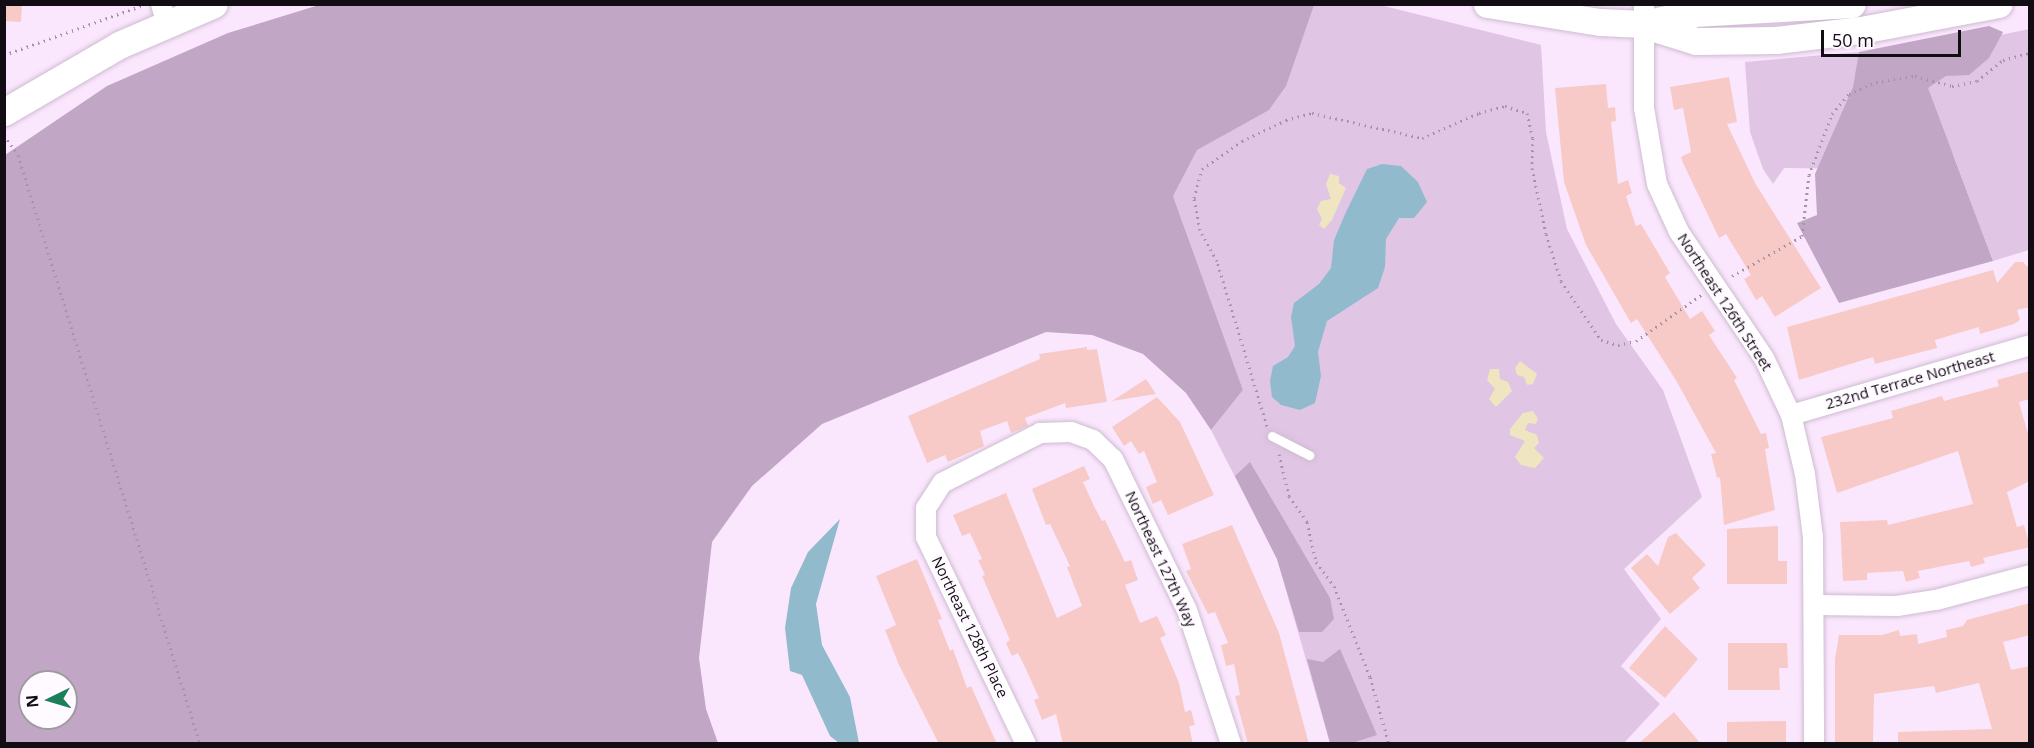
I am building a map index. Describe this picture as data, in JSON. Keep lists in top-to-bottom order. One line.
{"streets":{"street":["Northeast 126th Street","232nd Terrace Northeast","Northeast 127th Way","Northeast 128th Place"]},"crossings":[["Northeast 126th Street","232nd Terrace Northeast"],["Northeast 127th Way","Northeast 128th Place"]],"scale_bar":"50 m","north":"left"}
